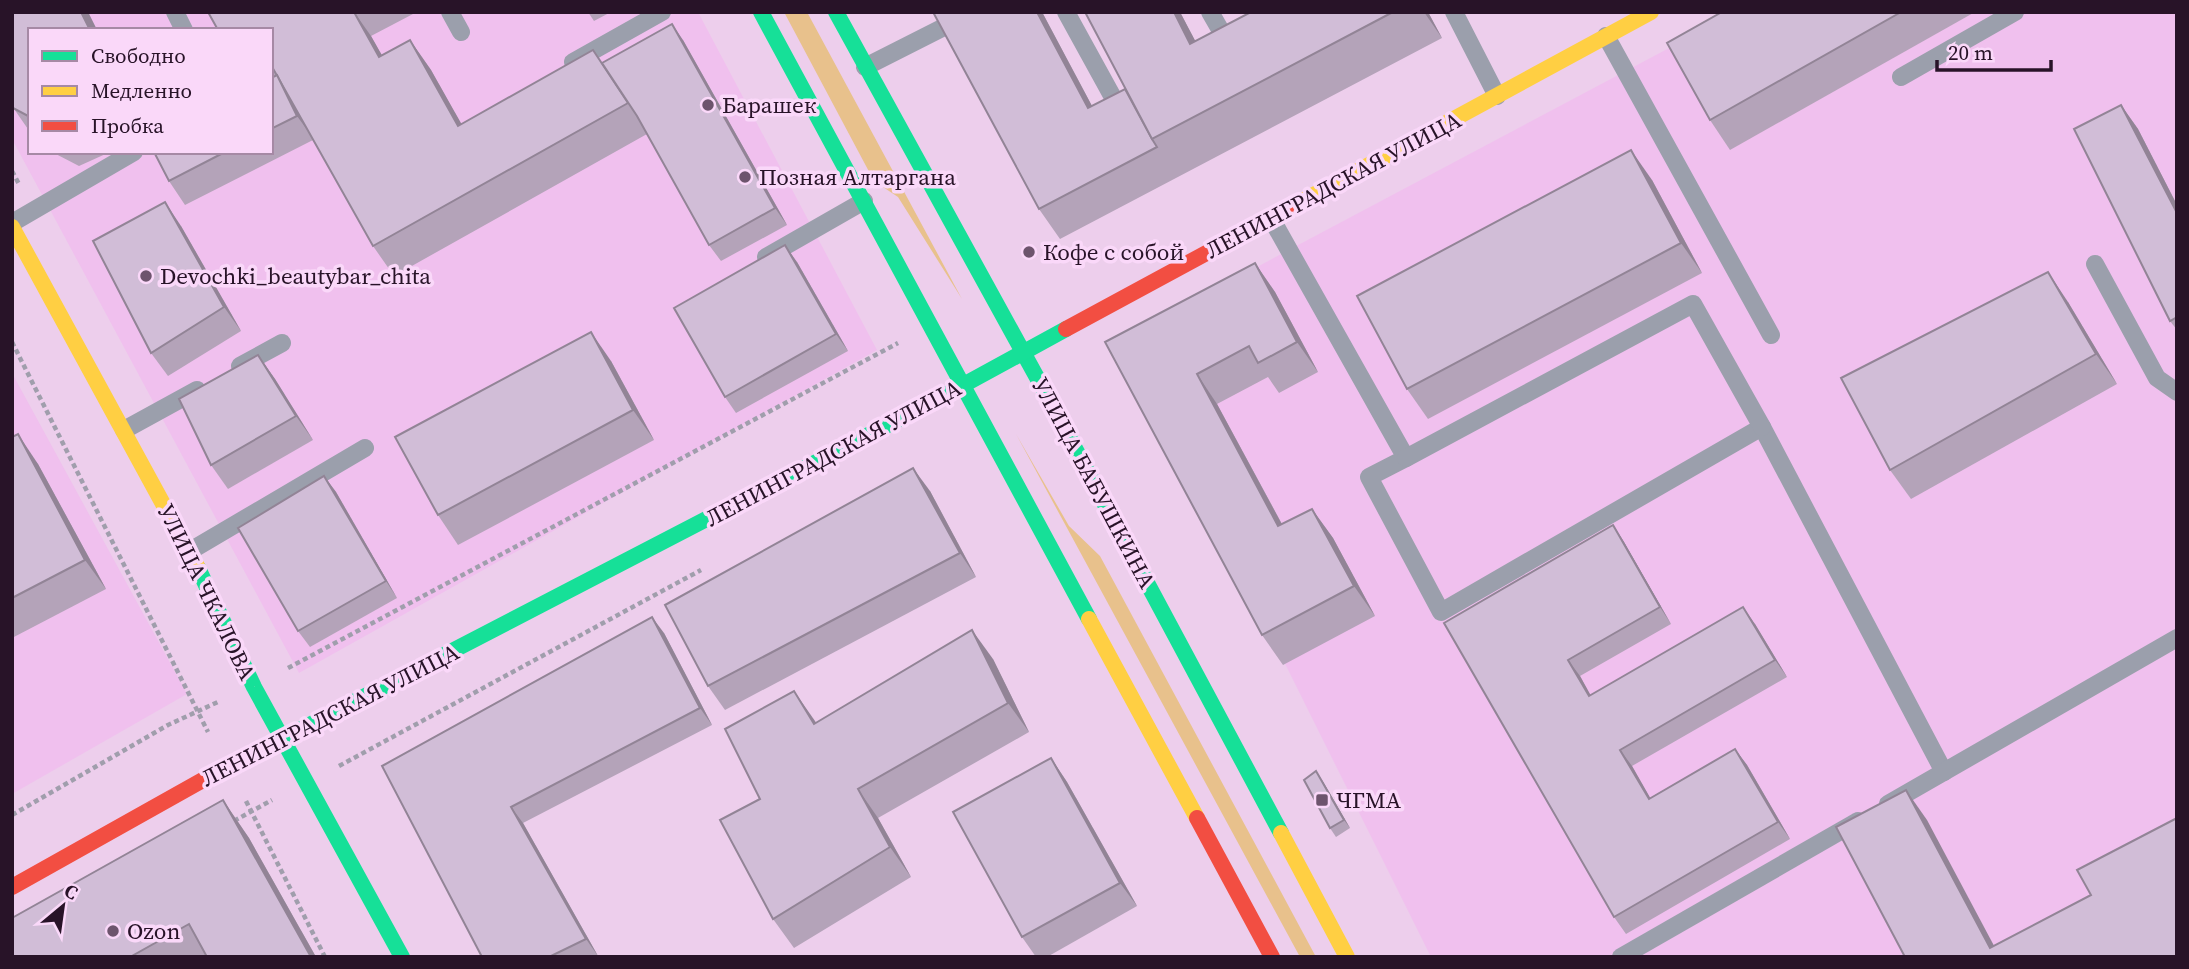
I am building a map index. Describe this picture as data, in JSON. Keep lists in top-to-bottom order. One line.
{"streets":{"main road":["ЛЕНИНГРАДСКАЯ УЛИЦА","УЛИЦА БАБУШКИНА","УЛИЦА ЧКАЛОВА"]},"crossings":[["ЛЕНИНГРАДСКАЯ УЛИЦА","УЛИЦА БАБУШКИНА"],["ЛЕНИНГРАДСКАЯ УЛИЦА","УЛИЦА ЧКАЛОВА"]],"places":{"other":["Барашек","Позная Алтаргана","Кофе с собой","Devochki_beautybar_chita","Ozon"],"transit":["ЧГМА"]},"legend":["Свободно","Медленно","Пробка"],"scale_bar":"20 m","north":"top right"}
